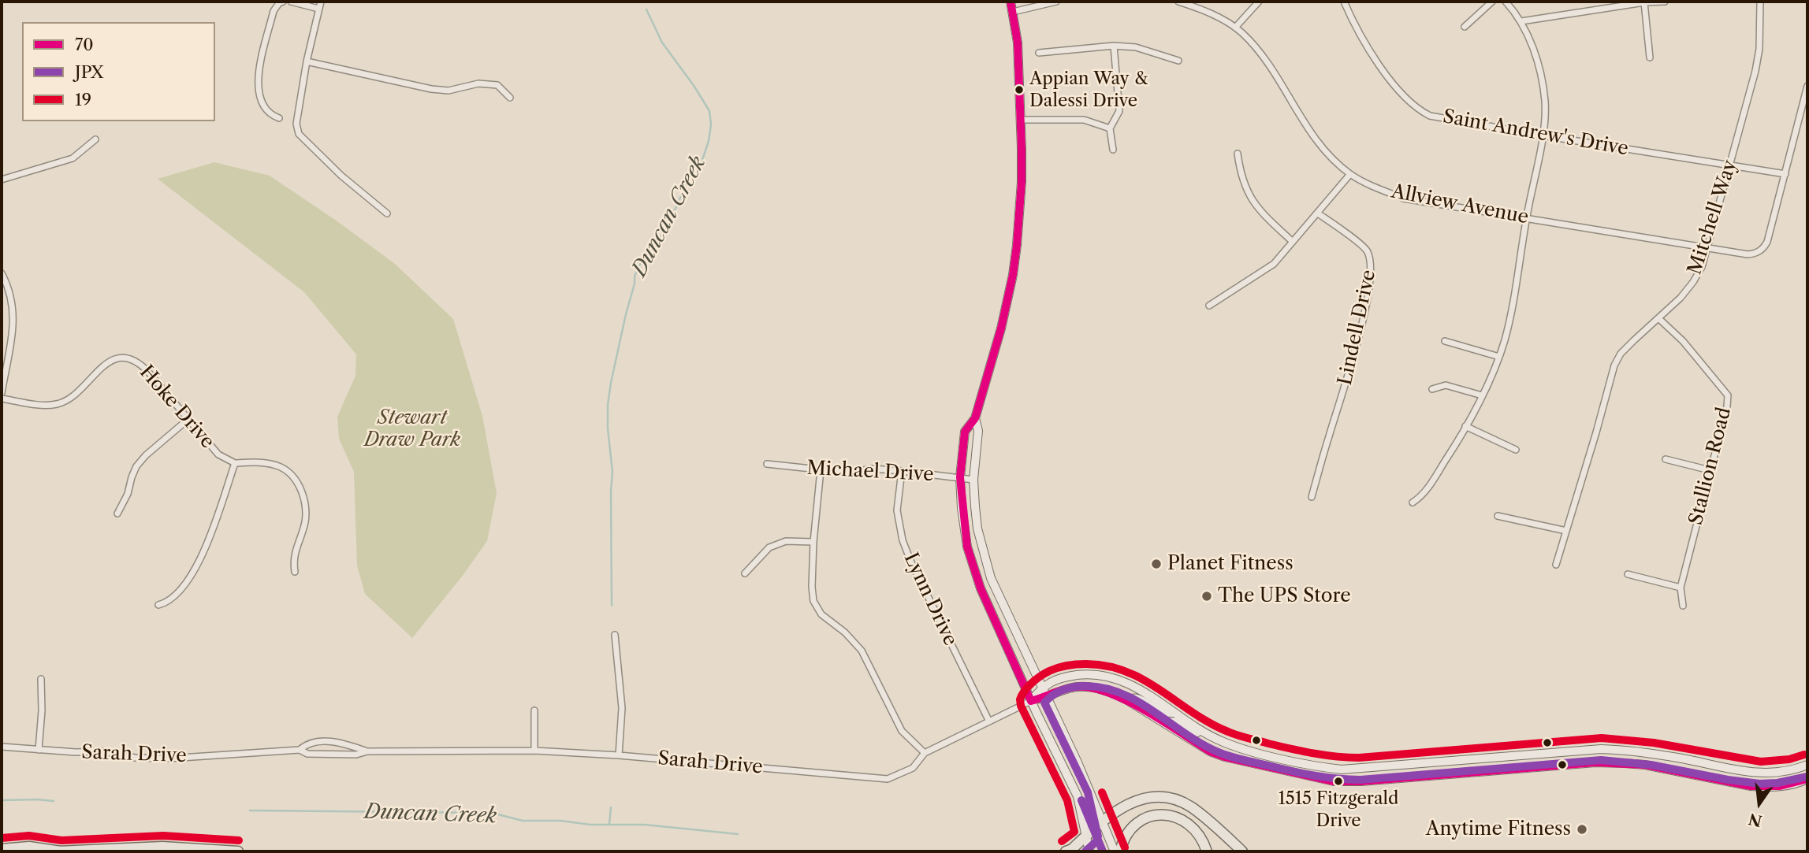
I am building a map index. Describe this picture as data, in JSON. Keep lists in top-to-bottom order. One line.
{"streets":{"street":["Saint Andrew's Drive","Allview Avenue","Mitchell Way","Lindell Drive","Hoke Drive","Stallion Road","Michael Drive","Lynn Drive","Sarah Drive"]},"crossings":[["Saint Andrew's Drive","Allview Avenue"],["Saint Andrew's Drive","Mitchell Way"],["Allview Avenue","Mitchell Way"],["Mitchell Way","Stallion Road"],["Michael Drive","Lynn Drive"],["Lynn Drive","Sarah Drive"]],"water":["Duncan Creek"],"parks":["Stewart Draw Park"],"places":["Appian Way & Dalessi Drive","Planet Fitness","The UPS Store","1515 Fitzgerald Drive","Anytime Fitness"],"lines":["transit line 70","transit line 19","transit line JPX"],"legend":["70","JPX","19"],"north":"bottom"}
